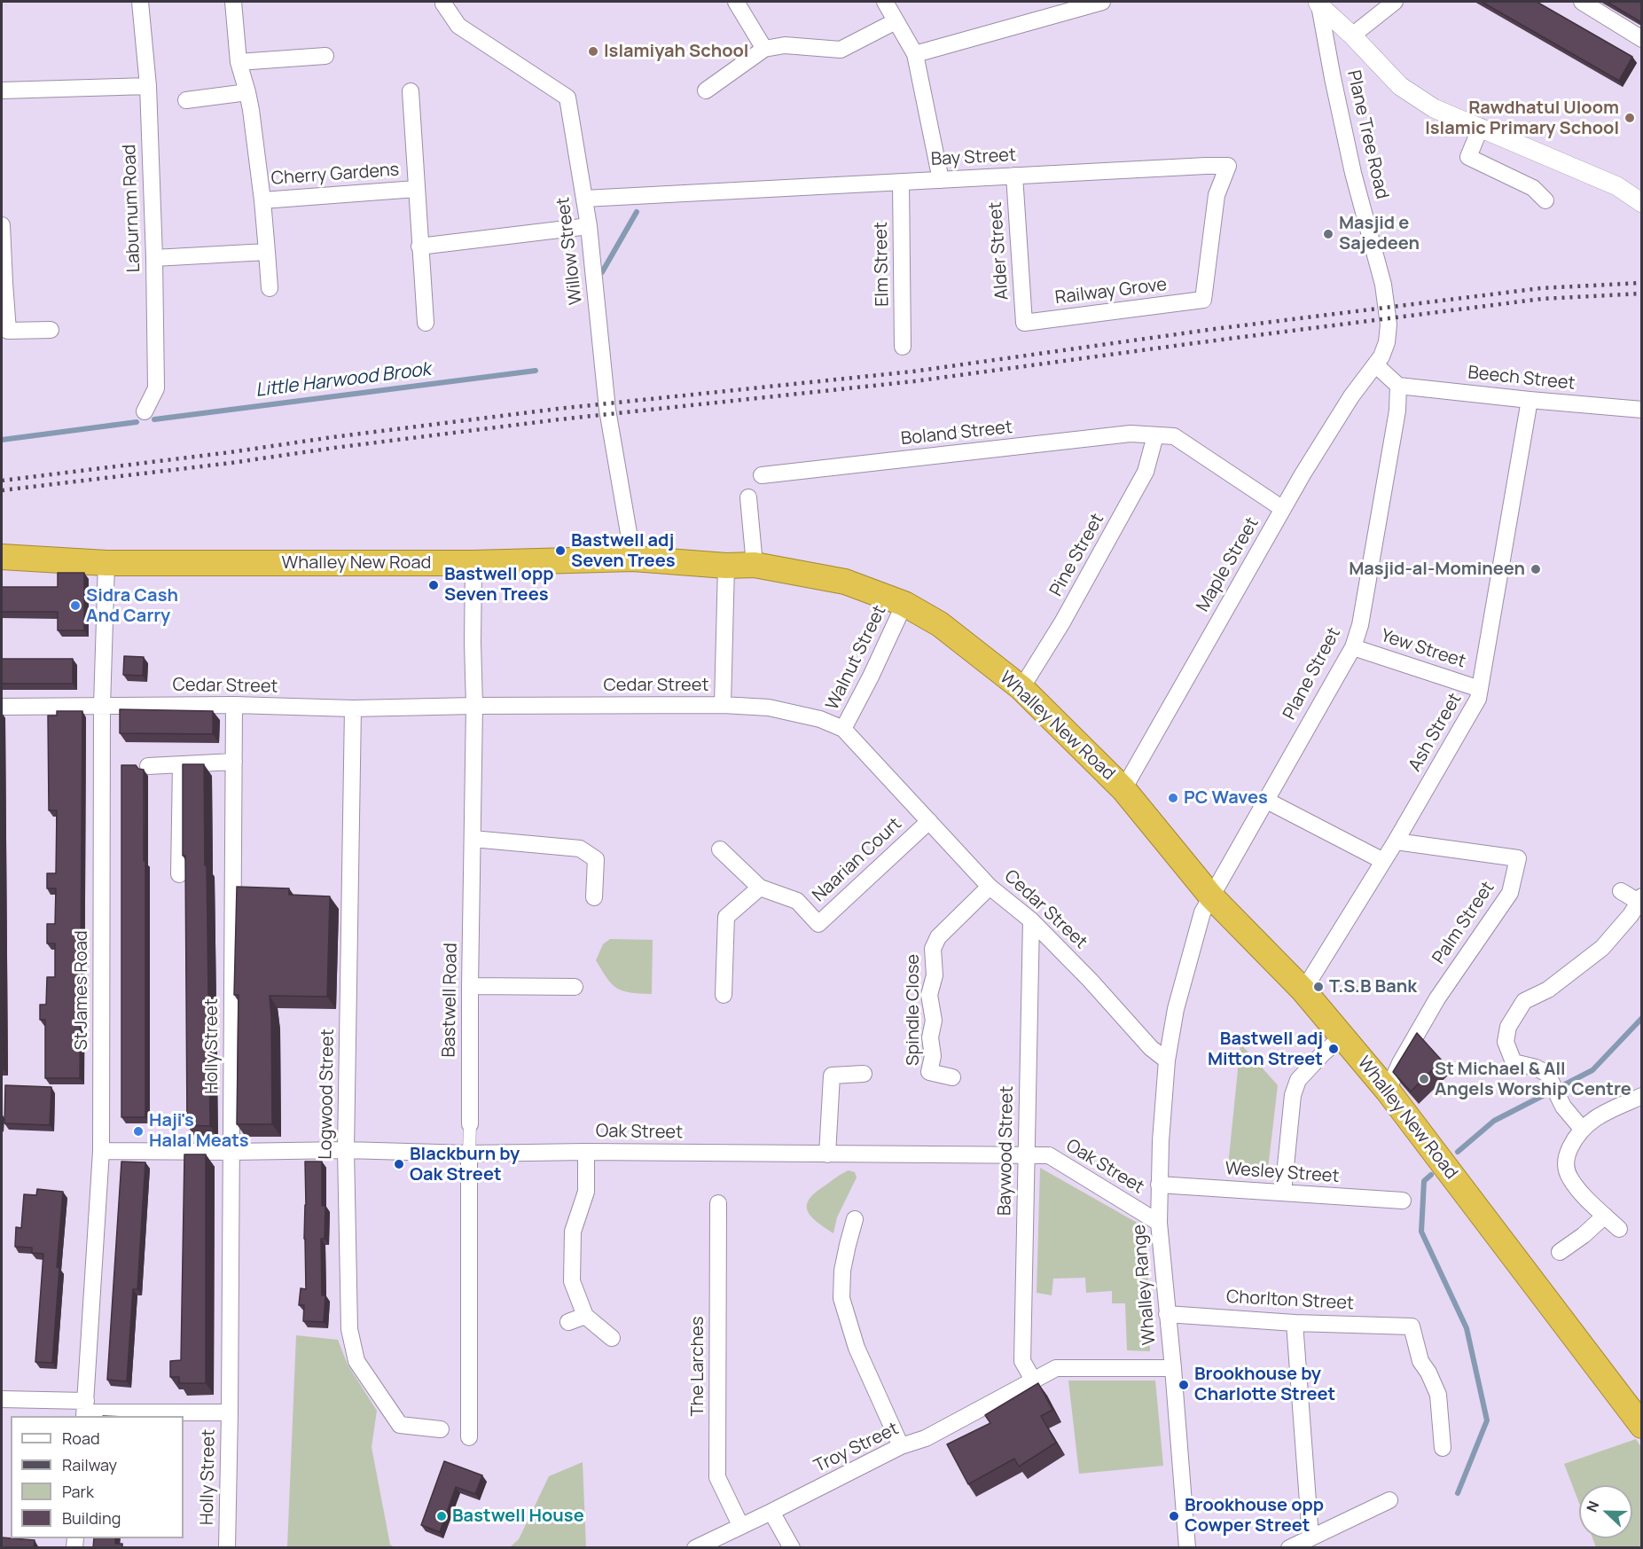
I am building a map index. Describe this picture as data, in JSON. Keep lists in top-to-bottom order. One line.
{"streets":{"highway":["Whalley New Road"],"street":["Plane Tree Road","Bay Street","Cherry Gardens","Laburnum Road","Willow Street","Alder Street","Elm Street","Railway Grove","Beech Street","Boland Street","Pine Street","Maple Street","Yew Street","Walnut Street","Plane Street","Cedar Street","Ash Street","Naarian Court","Palm Street","St James Road","Bastwell Road","Spindle Close","Holly Street","Logwood Street","Oak Street","Baywood Street","Wesley Street","Whalley Range","Chorlton Street","The Larches","Troy Street"]},"crossings":[["Plane Tree Road","Maple Street"],["Bay Street","Willow Street"],["Bay Street","Alder Street"],["Bay Street","Elm Street"],["Bay Street","Railway Grove"],["Willow Street","Whalley New Road"],["Alder Street","Railway Grove"],["Beech Street","Plane Street"],["Beech Street","Ash Street"],["Boland Street","Pine Street"],["Boland Street","Maple Street"],["Pine Street","Whalley New Road"],["Whalley New Road","Maple Street"],["Whalley New Road","Walnut Street"],["Whalley New Road","Plane Street"],["Whalley New Road","Ash Street"],["Whalley New Road","Palm Street"],["Whalley New Road","St James Road"],["Whalley New Road","Bastwell Road"],["Whalley New Road","Whalley Range"],["Yew Street","Plane Street"],["Yew Street","Ash Street"],["Walnut Street","Cedar Street"],["Plane Street","Whalley Range"],["Cedar Street","Naarian Court"],["Cedar Street","St James Road"],["Cedar Street","Bastwell Road"],["Cedar Street","Spindle Close"],["Cedar Street","Holly Street"],["Cedar Street","Logwood Street"],["Cedar Street","Baywood Street"],["Cedar Street","Whalley Range"],["Ash Street","Palm Street"],["St James Road","Oak Street"],["Bastwell Road","Oak Street"],["Holly Street","Oak Street"],["Logwood Street","Oak Street"],["Oak Street","Baywood Street"],["Oak Street","Whalley Range"],["Baywood Street","Troy Street"],["Wesley Street","Whalley Range"],["Whalley Range","Chorlton Street"],["Whalley Range","Troy Street"],["The Larches","Troy Street"]],"water":["Little Harwood Brook"],"places":["Islamiyah School","Rawdhatul Uloom Islamic Primary School","Masjid e Sajedeen","Bastwell adj Seven Trees","Masjid-al-Momineen","Bastwell opp Seven Trees","Sidra Cash And Carry","PC Waves","T.S.B Bank","Bastwell adj Mitton Street","St Michael & All Angels Worship Centre","Haji's Halal Meats","Blackburn by Oak Street","Brookhouse by Charlotte Street","Bastwell House","Brookhouse opp Cowper Street"],"legend":["Road","Railway","Park","Building"],"north":"left"}
